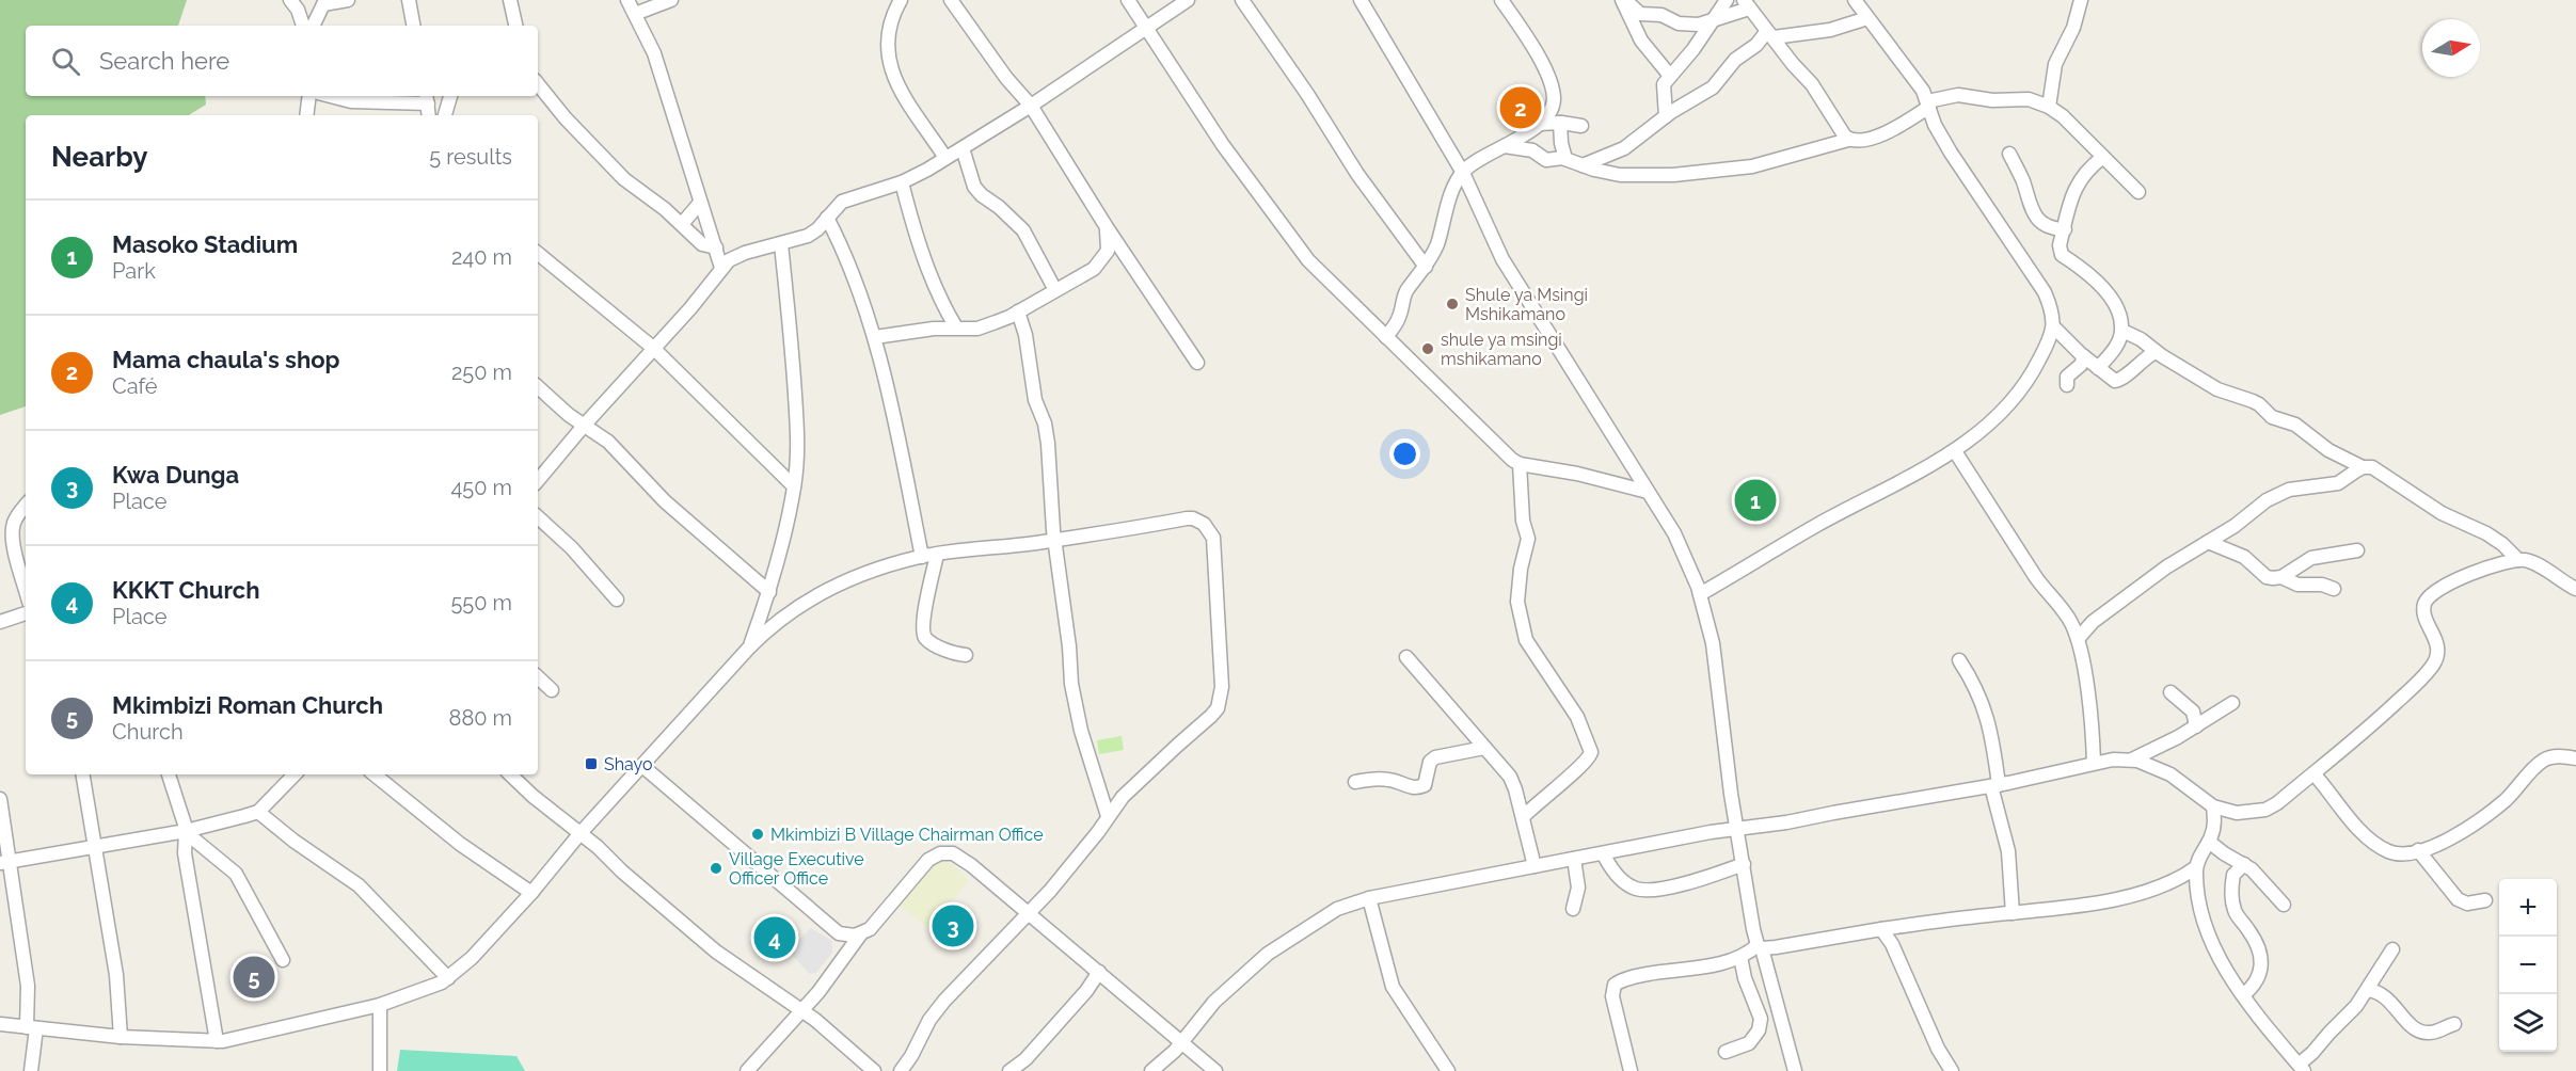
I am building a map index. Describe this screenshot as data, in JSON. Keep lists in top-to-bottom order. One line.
{"places":{"other":["Shule ya Msingi Mshikamano","shule ya msingi mshikamano","Mkimbizi B Village Chairman Office","Village Executive Officer Office"],"transit":["Shayo"]},"north":"right","page":{"search":"Search here","pins":["2","1","3","4","5"],"heading":["Nearby","5 results"],"list":[{"mark":"1","name":"Masoko Stadium","note":"Park","value":"240 m"},{"mark":"2","name":"Mama chaula's shop","note":"Café","value":"250 m"},{"mark":"3","name":"Kwa Dunga","note":"Place","value":"450 m"},{"mark":"4","name":"KKKT Church","note":"Place","value":"550 m"},{"mark":"5","name":"Mkimbizi Roman Church","note":"Church","value":"880 m"}],"map_buttons":["+","−"]}}
